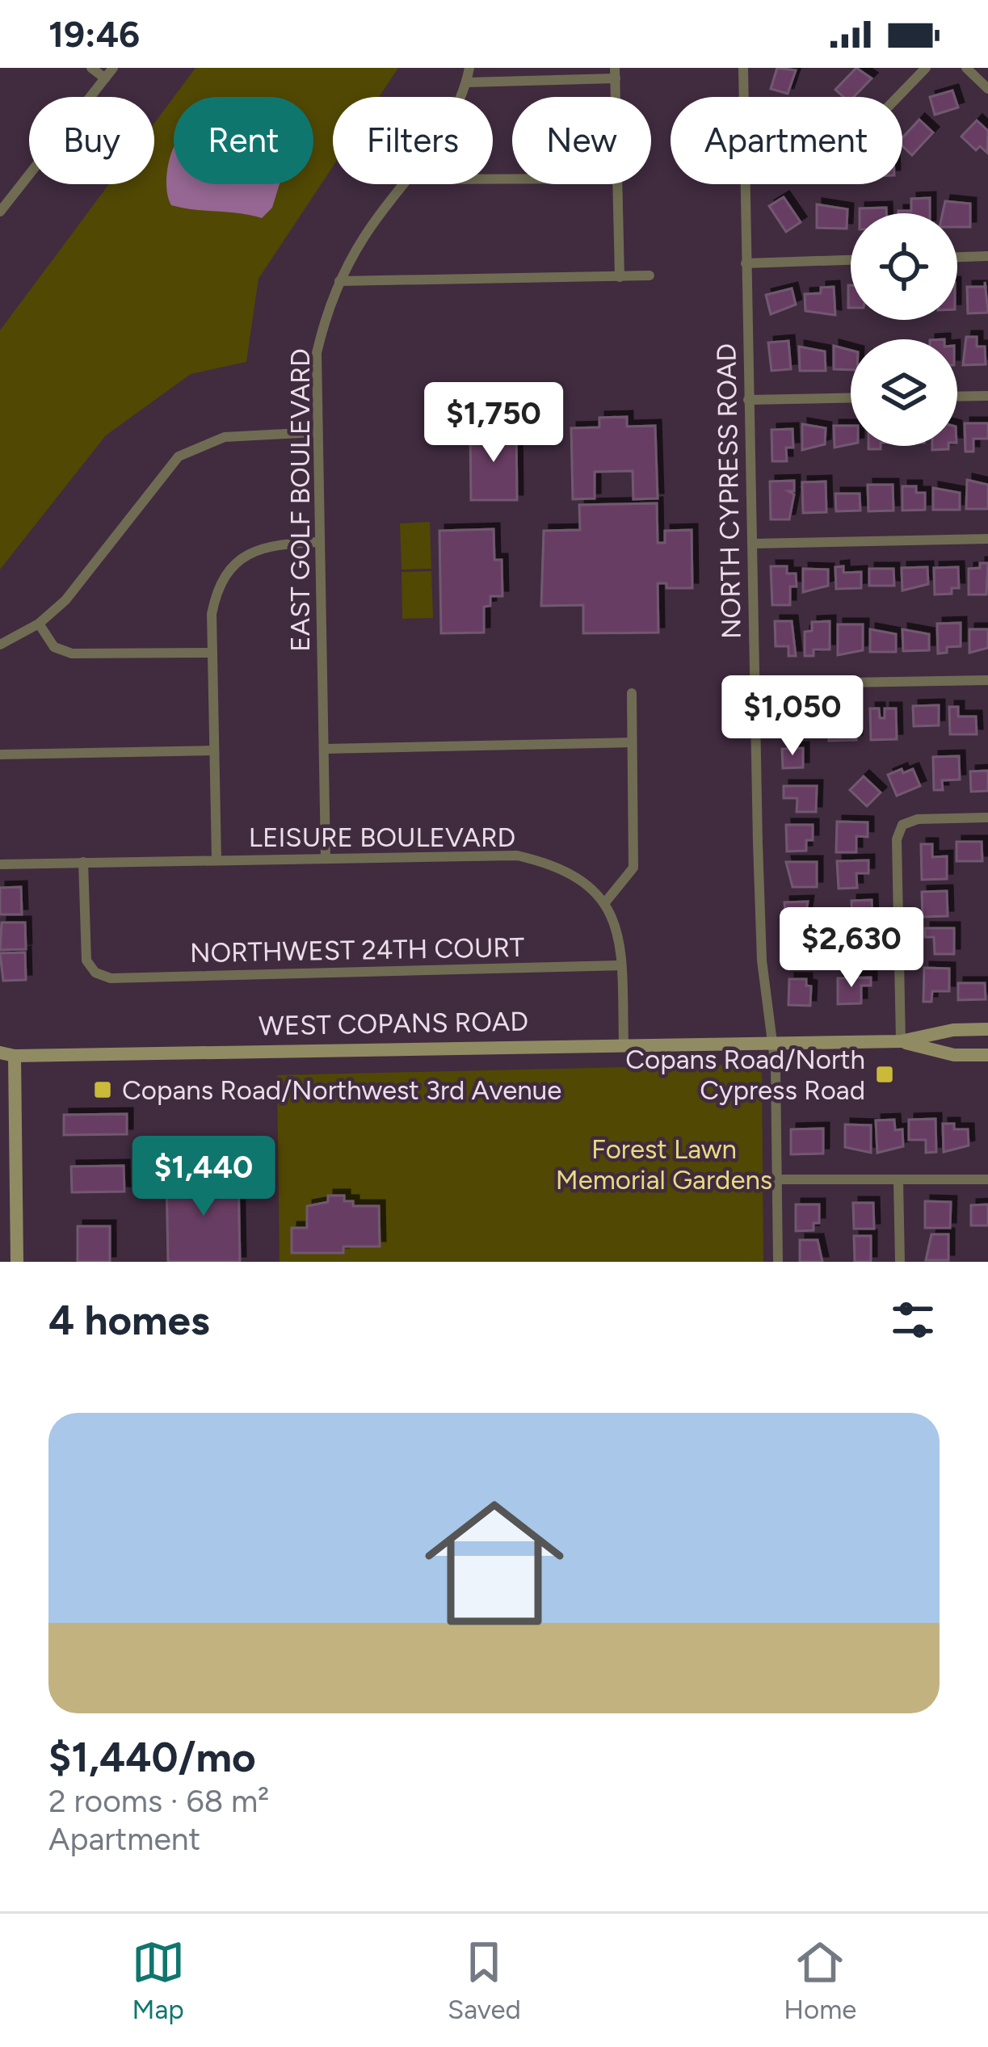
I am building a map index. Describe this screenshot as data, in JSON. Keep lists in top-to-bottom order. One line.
{"streets":{"main road":["WEST COPANS ROAD"],"street":["NORTH CYPRESS ROAD","EAST GOLF BOULEVARD","LEISURE BOULEVARD","NORTHWEST 24TH COURT"]},"crossings":[["NORTH CYPRESS ROAD","WEST COPANS ROAD"],["EAST GOLF BOULEVARD","LEISURE BOULEVARD"],["LEISURE BOULEVARD","NORTHWEST 24TH COURT"]],"parks":["Forest Lawn Memorial Gardens"],"places":{"transit":["Copans Road/North Cypress Road","Copans Road/Northwest 3rd Avenue"]},"page":{"status":"19:46","chip":["Buy","Rent","Filters","New","Apartment"],"price":["$1,750","$1,050","$2,630","$1,440"],"heading":"4 homes","list":[{"name":"$1,440/mo","note":"2 rooms · 68 m² · Apartment"}],"tabs":["Map","Saved","Home"]}}
